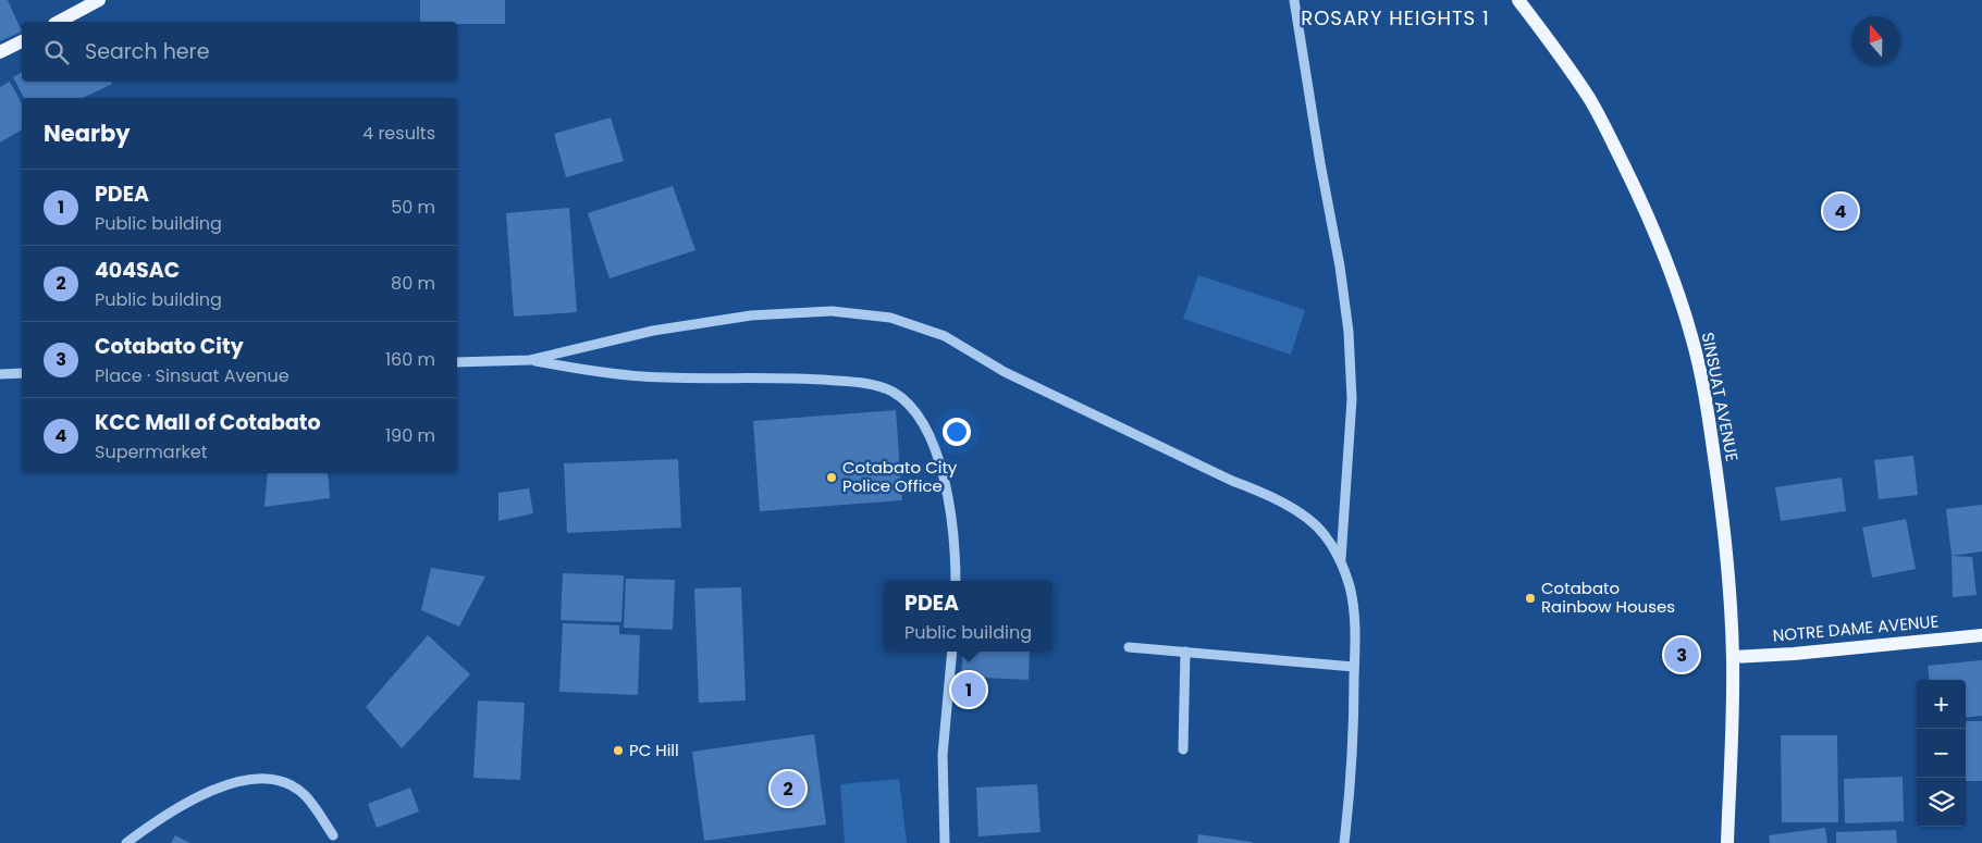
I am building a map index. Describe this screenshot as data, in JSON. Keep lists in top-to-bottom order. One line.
{"streets":{"main road":["SINSUAT AVENUE","NOTRE DAME AVENUE"]},"crossings":[["SINSUAT AVENUE","NOTRE DAME AVENUE"]],"districts":["ROSARY HEIGHTS 1"],"places":["Cotabato City Police Office","Cotabato Rainbow Houses","PC Hill"],"north":"top","page":{"search":"Search here","heading":["Nearby","4 results"],"list":[{"mark":"1","name":"PDEA","note":"Public building","value":"50 m"},{"mark":"2","name":"404SAC","note":"Public building","value":"80 m"},{"mark":"3","name":"Cotabato City","note":"Place · Sinsuat Avenue","value":"160 m"},{"mark":"4","name":"KCC Mall of Cotabato","note":"Supermarket","value":"190 m"}],"pins":["4","3","1","2"],"popup":["PDEA","Public building"],"map_buttons":["+","−"]}}
